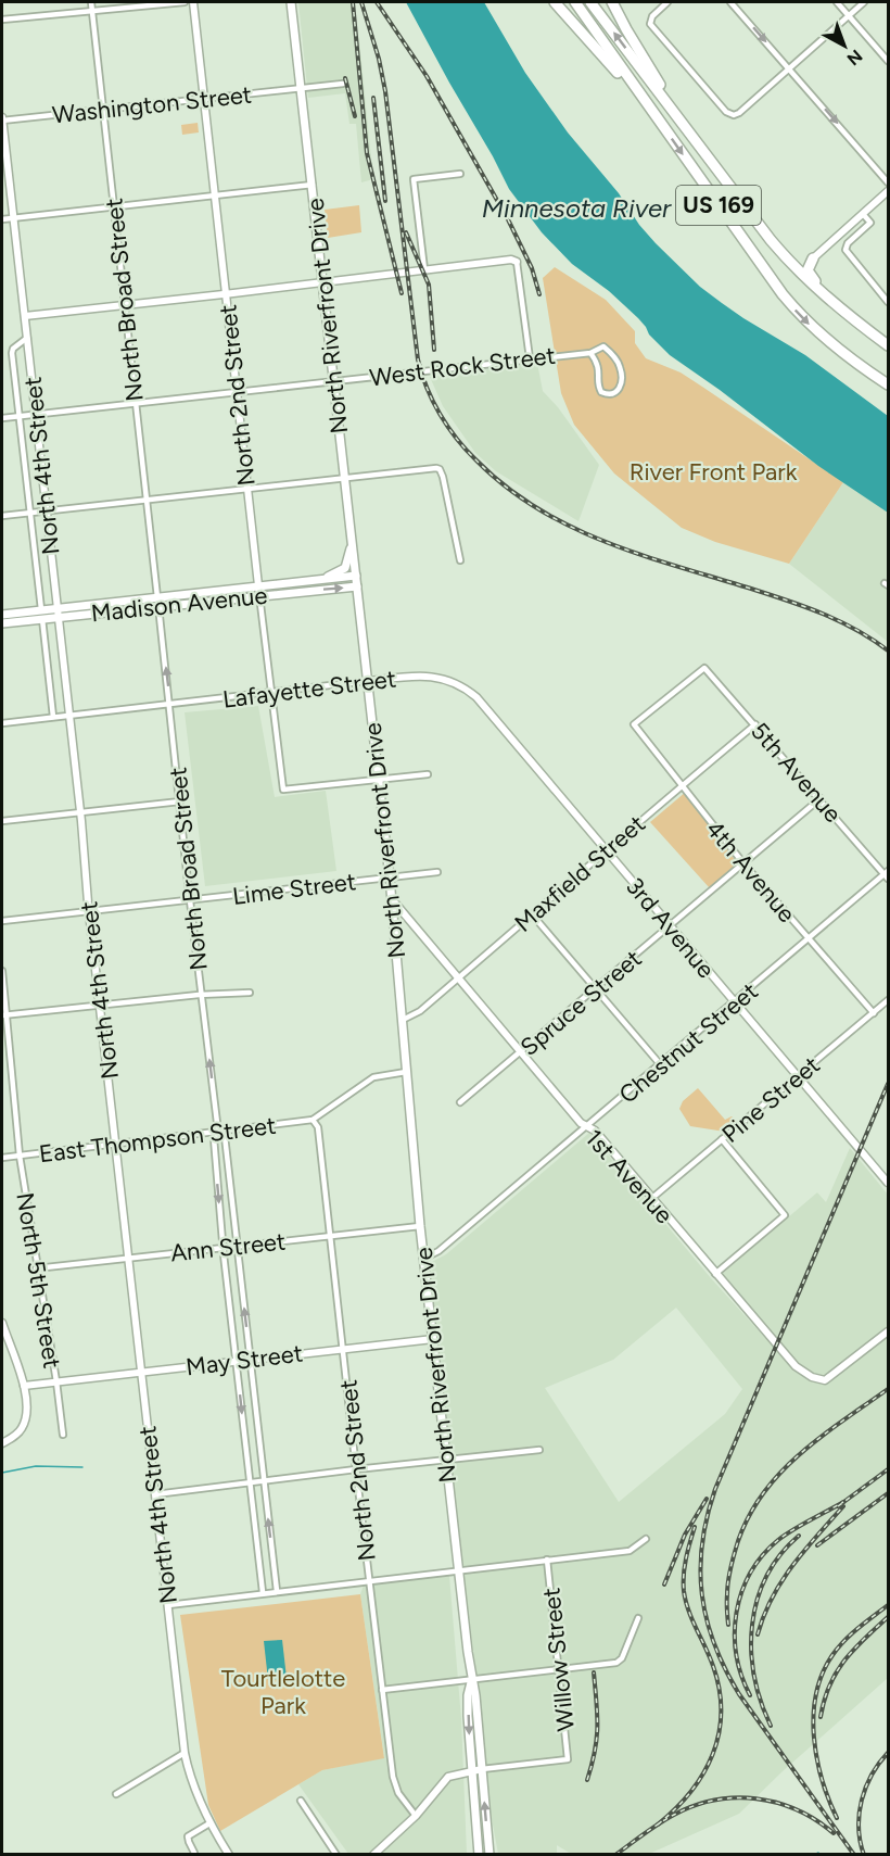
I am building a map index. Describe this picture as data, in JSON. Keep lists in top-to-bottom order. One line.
{"streets":{"highway":["US 169"],"main road":["North Riverfront Drive","Madison Avenue"],"street":["Washington Street","North Broad Street","West Rock Street","North 2nd Street","North 4th Street","Lafayette Street","5th Avenue","4th Avenue","Maxfield Street","Lime Street","3rd Avenue","Spruce Street","Chestnut Street","Pine Street","East Thompson Street","1st Avenue","Ann Street","North 5th Street","May Street","Willow Street"]},"crossings":[["Washington Street","North Broad Street"],["Washington Street","North Riverfront Drive"],["Washington Street","North 2nd Street"],["Washington Street","North 4th Street"],["North Broad Street","West Rock Street"],["North Broad Street","Madison Avenue"],["North Broad Street","Lafayette Street"],["North Broad Street","Lime Street"],["North Broad Street","East Thompson Street"],["North Broad Street","Ann Street"],["North Broad Street","May Street"],["North Riverfront Drive","West Rock Street"],["North Riverfront Drive","North 2nd Street"],["North Riverfront Drive","Madison Avenue"],["North Riverfront Drive","Lafayette Street"],["North Riverfront Drive","Maxfield Street"],["North Riverfront Drive","Lime Street"],["North Riverfront Drive","Chestnut Street"],["North Riverfront Drive","1st Avenue"],["North Riverfront Drive","Ann Street"],["North Riverfront Drive","May Street"],["North Riverfront Drive","Willow Street"],["West Rock Street","North 2nd Street"],["West Rock Street","North 4th Street"],["North 2nd Street","Madison Avenue"],["North 2nd Street","Lafayette Street"],["North 2nd Street","East Thompson Street"],["North 2nd Street","Ann Street"],["North 2nd Street","May Street"],["North 4th Street","Madison Avenue"],["North 4th Street","Lafayette Street"],["North 4th Street","Lime Street"],["North 4th Street","East Thompson Street"],["North 4th Street","Ann Street"],["North 4th Street","May Street"],["Lafayette Street","3rd Avenue"],["5th Avenue","4th Avenue"],["5th Avenue","Maxfield Street"],["5th Avenue","Spruce Street"],["5th Avenue","Chestnut Street"],["4th Avenue","Maxfield Street"],["4th Avenue","Spruce Street"],["4th Avenue","Chestnut Street"],["4th Avenue","Pine Street"],["Maxfield Street","3rd Avenue"],["Maxfield Street","1st Avenue"],["3rd Avenue","Spruce Street"],["3rd Avenue","Chestnut Street"],["3rd Avenue","Pine Street"],["Spruce Street","1st Avenue"],["Chestnut Street","1st Avenue"],["Pine Street","1st Avenue"],["East Thompson Street","North 5th Street"],["Ann Street","North 5th Street"],["North 5th Street","May Street"]],"water":["Minnesota River"],"parks":["River Front Park","Tourtlelotte Park"],"north":"bottom right"}
